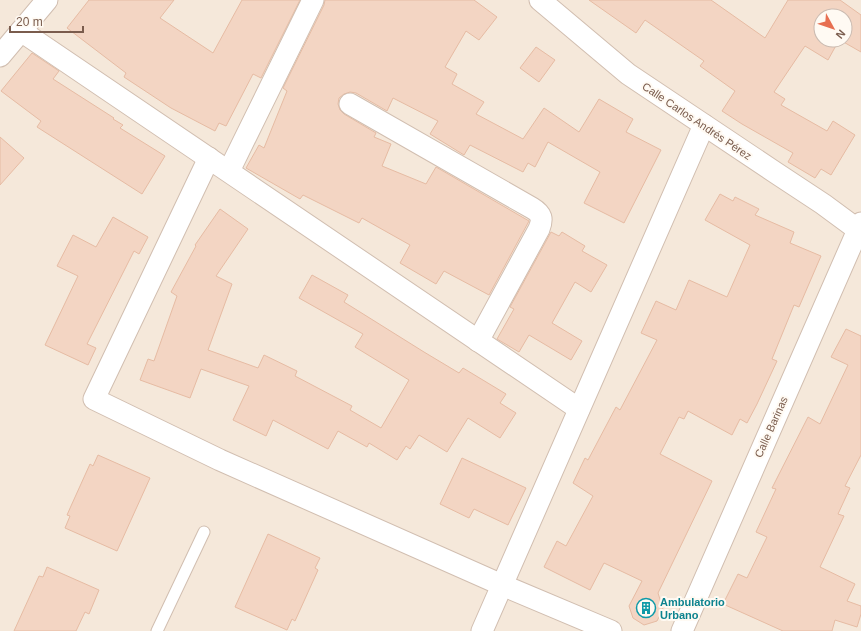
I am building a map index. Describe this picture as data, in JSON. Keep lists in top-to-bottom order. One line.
{"streets":{"street":["Calle Carlos Andrés Pérez","Calle Barinas"]},"crossings":[["Calle Carlos Andrés Pérez","Calle Barinas"]],"places":{"building":["Ambulatorio Urbano"]},"scale_bar":"20 m","north":"bottom right"}
